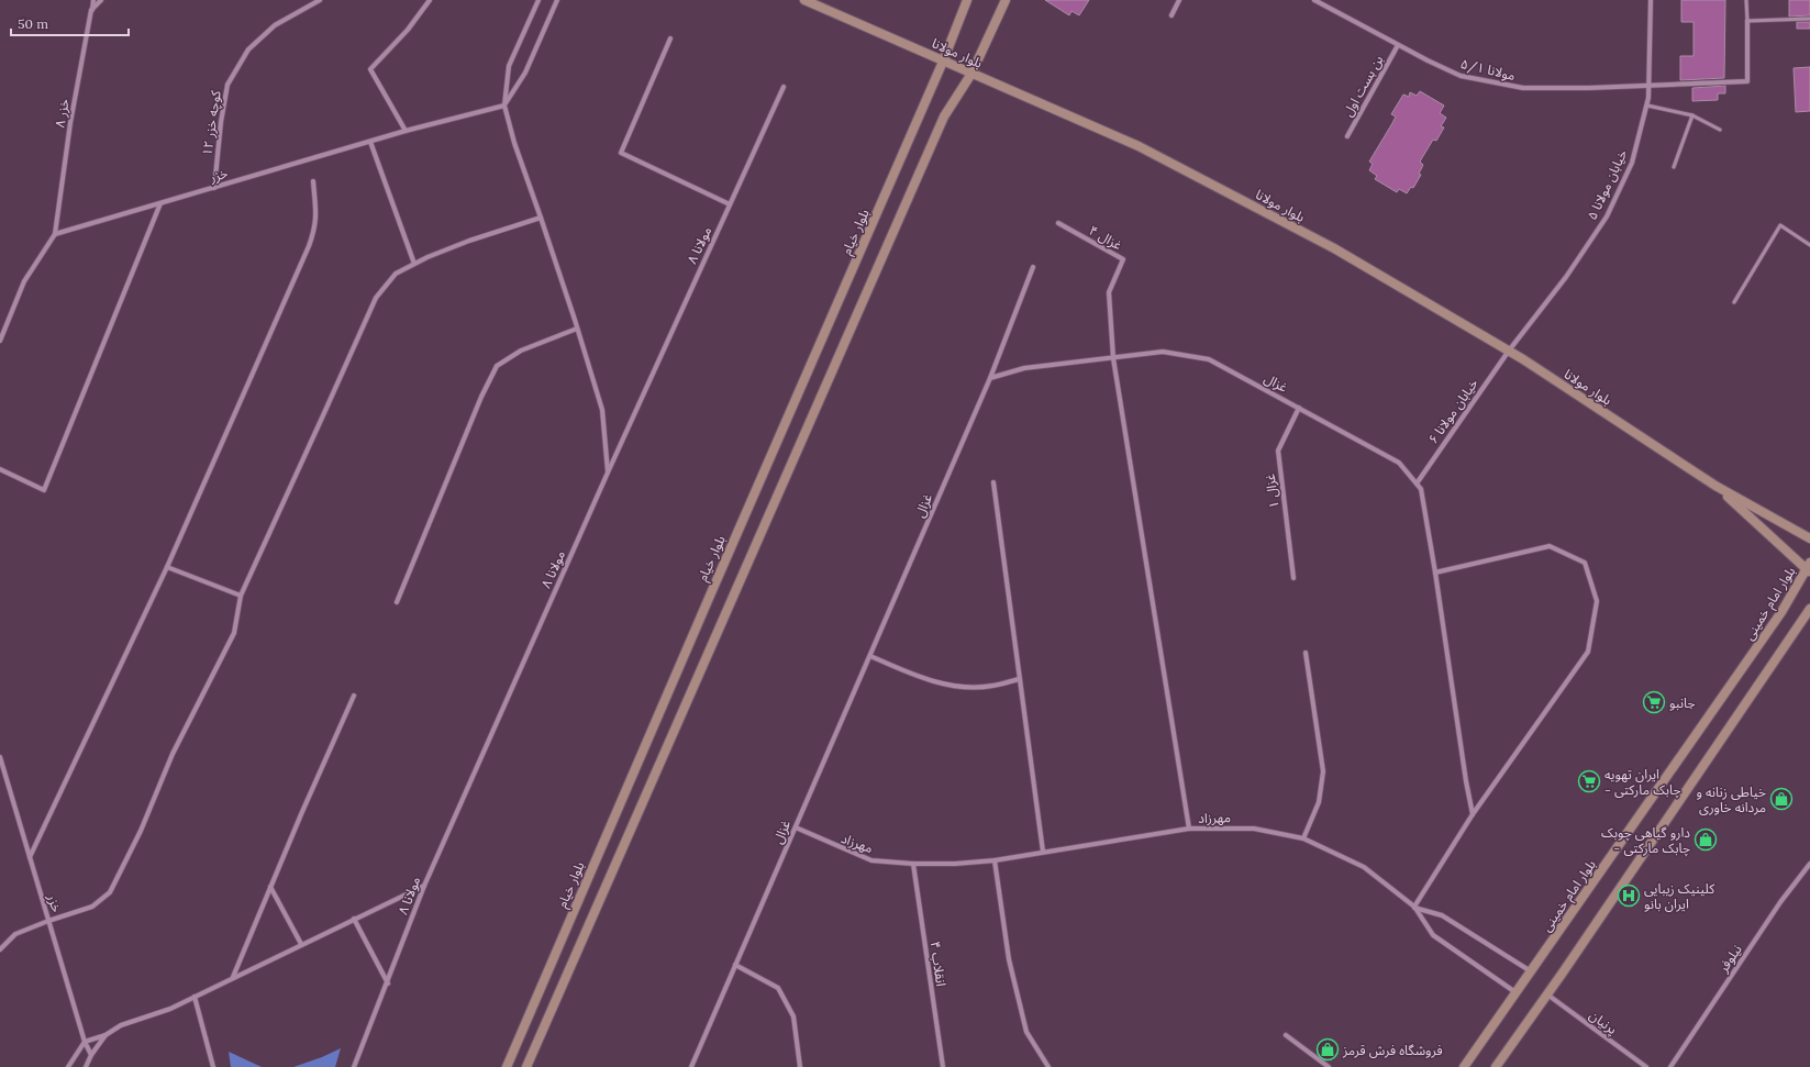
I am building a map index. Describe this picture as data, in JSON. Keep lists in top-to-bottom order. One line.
{"streets":{"street":["بلوار مولانا","مولانا ۵/۱","بن بست اول","خزر ۸","کوچه خزر ۱۲","خزر","خیابان مولانا ۵","بلوار خیام","غزال ۴","مولانا ۸","غزال","خیابان مولانا ۶","غزال ۱","بلوار امام خمینی","مهرزاد","نیلوفر","انقلاب ۴","پرنیان"]},"crossings":[["بلوار مولانا","خیابان مولانا ۵"],["بلوار مولانا","بلوار خیام"],["بلوار مولانا","خیابان مولانا ۶"],["بلوار مولانا","بلوار امام خمینی"],["مولانا ۵/۱","بن بست اول"],["مولانا ۵/۱","خیابان مولانا ۵"],["خزر ۸","خزر"],["کوچه خزر ۱۲","خزر"],["خیابان مولانا ۵","خیابان مولانا ۶"],["غزال ۴","غزال"],["غزال","خیابان مولانا ۶"],["غزال","غزال ۱"],["غزال","مهرزاد"],["مهرزاد","انقلاب ۴"]],"places":{"supermarket":["جانبو","ایران تهویه - چابک مارکتی"],"shop":["خیاطی زنانه و مردانه خاوری","دارو گیاهی چوبک - چابک مارکتی","فروشگاه فرش قرمز"],"hospital":["کلینیک زیبایی ایران بانو"]},"scale_bar":"50 m"}
